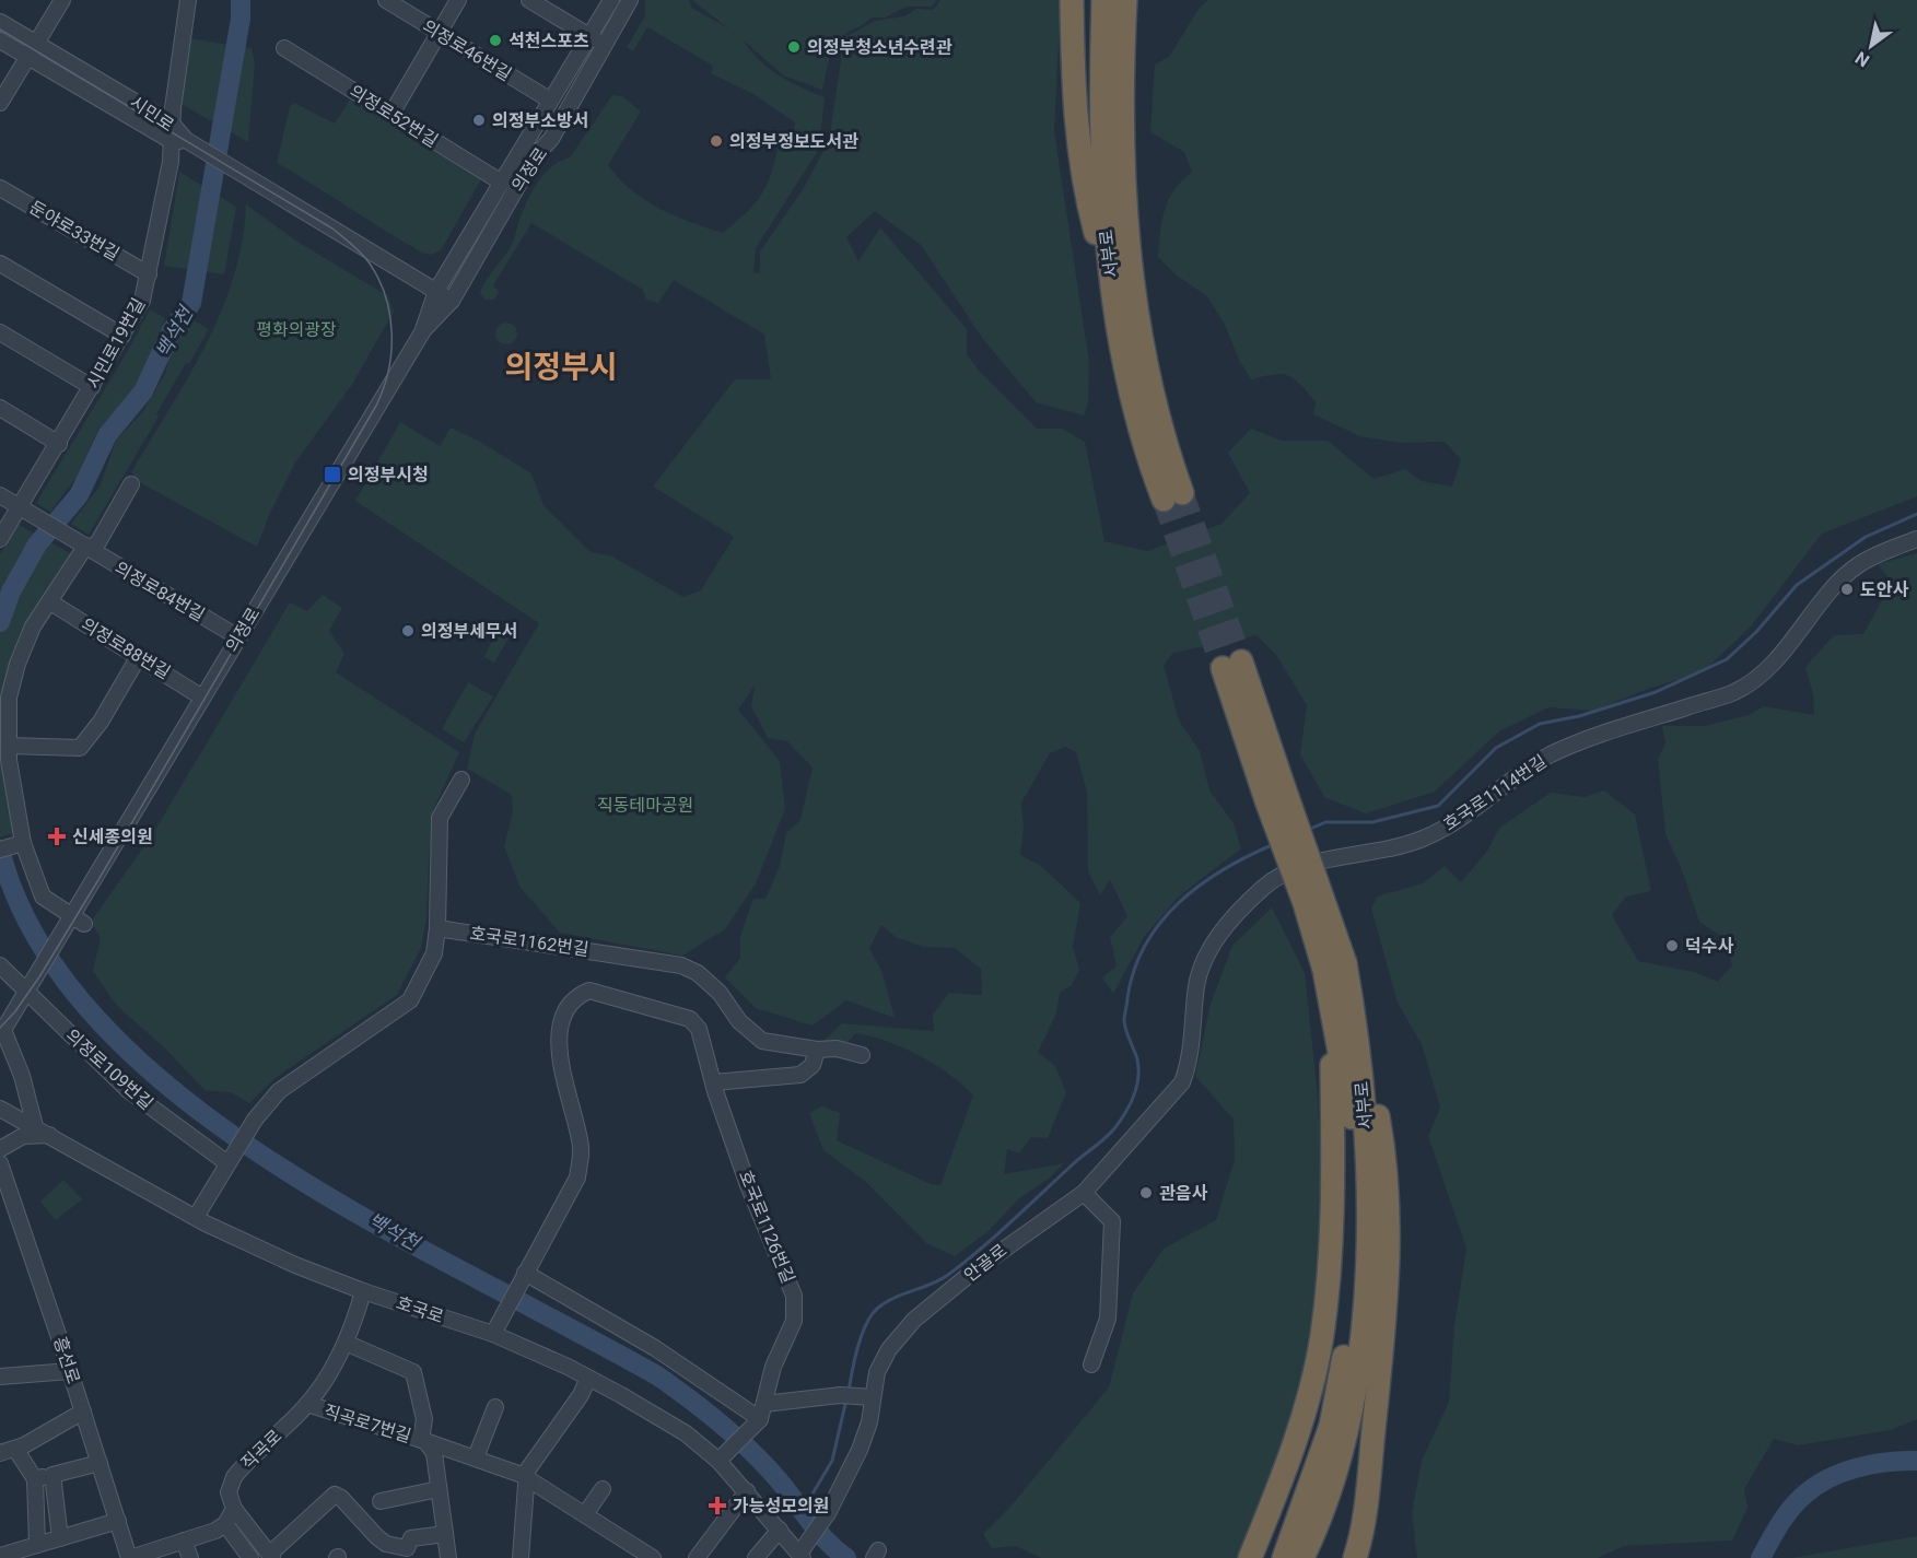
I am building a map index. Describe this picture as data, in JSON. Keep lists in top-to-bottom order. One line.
{"streets":{"highway":["서부로"],"street":["의정로46번길","시민로","의정로52번길","의정로","둔야로33번길","시민로19번길","의정로84번길","의정로88번길","호국로1114번길","호국로1162번길","의정로109번길","호국로1126번길","안골로","호국로","흥선로","직곡로7번길","직곡로"]},"crossings":[["의정로46번길","의정로"],["시민로","의정로"],["시민로","시민로19번길"],["의정로52번길","의정로"],["의정로","의정로84번길"],["의정로","의정로88번길"],["의정로","의정로109번길"],["둔야로33번길","시민로19번길"],["시민로19번길","의정로84번길"],["호국로1114번길","안골로"],["안골로","호국로"],["호국로","직곡로"],["직곡로7번길","직곡로"]],"districts":["의정부시"],"water":["백석천"],"parks":["평화의광장","직동테마공원"],"places":{"other":["석천스포츠","의정부청소년수련관","의정부소방서","의정부정보도서관","도안사","의정부세무서","덕수사","관음사"],"transit":["의정부시청"],"health":["신세종의원","가능성모의원"]},"north":"bottom left"}
